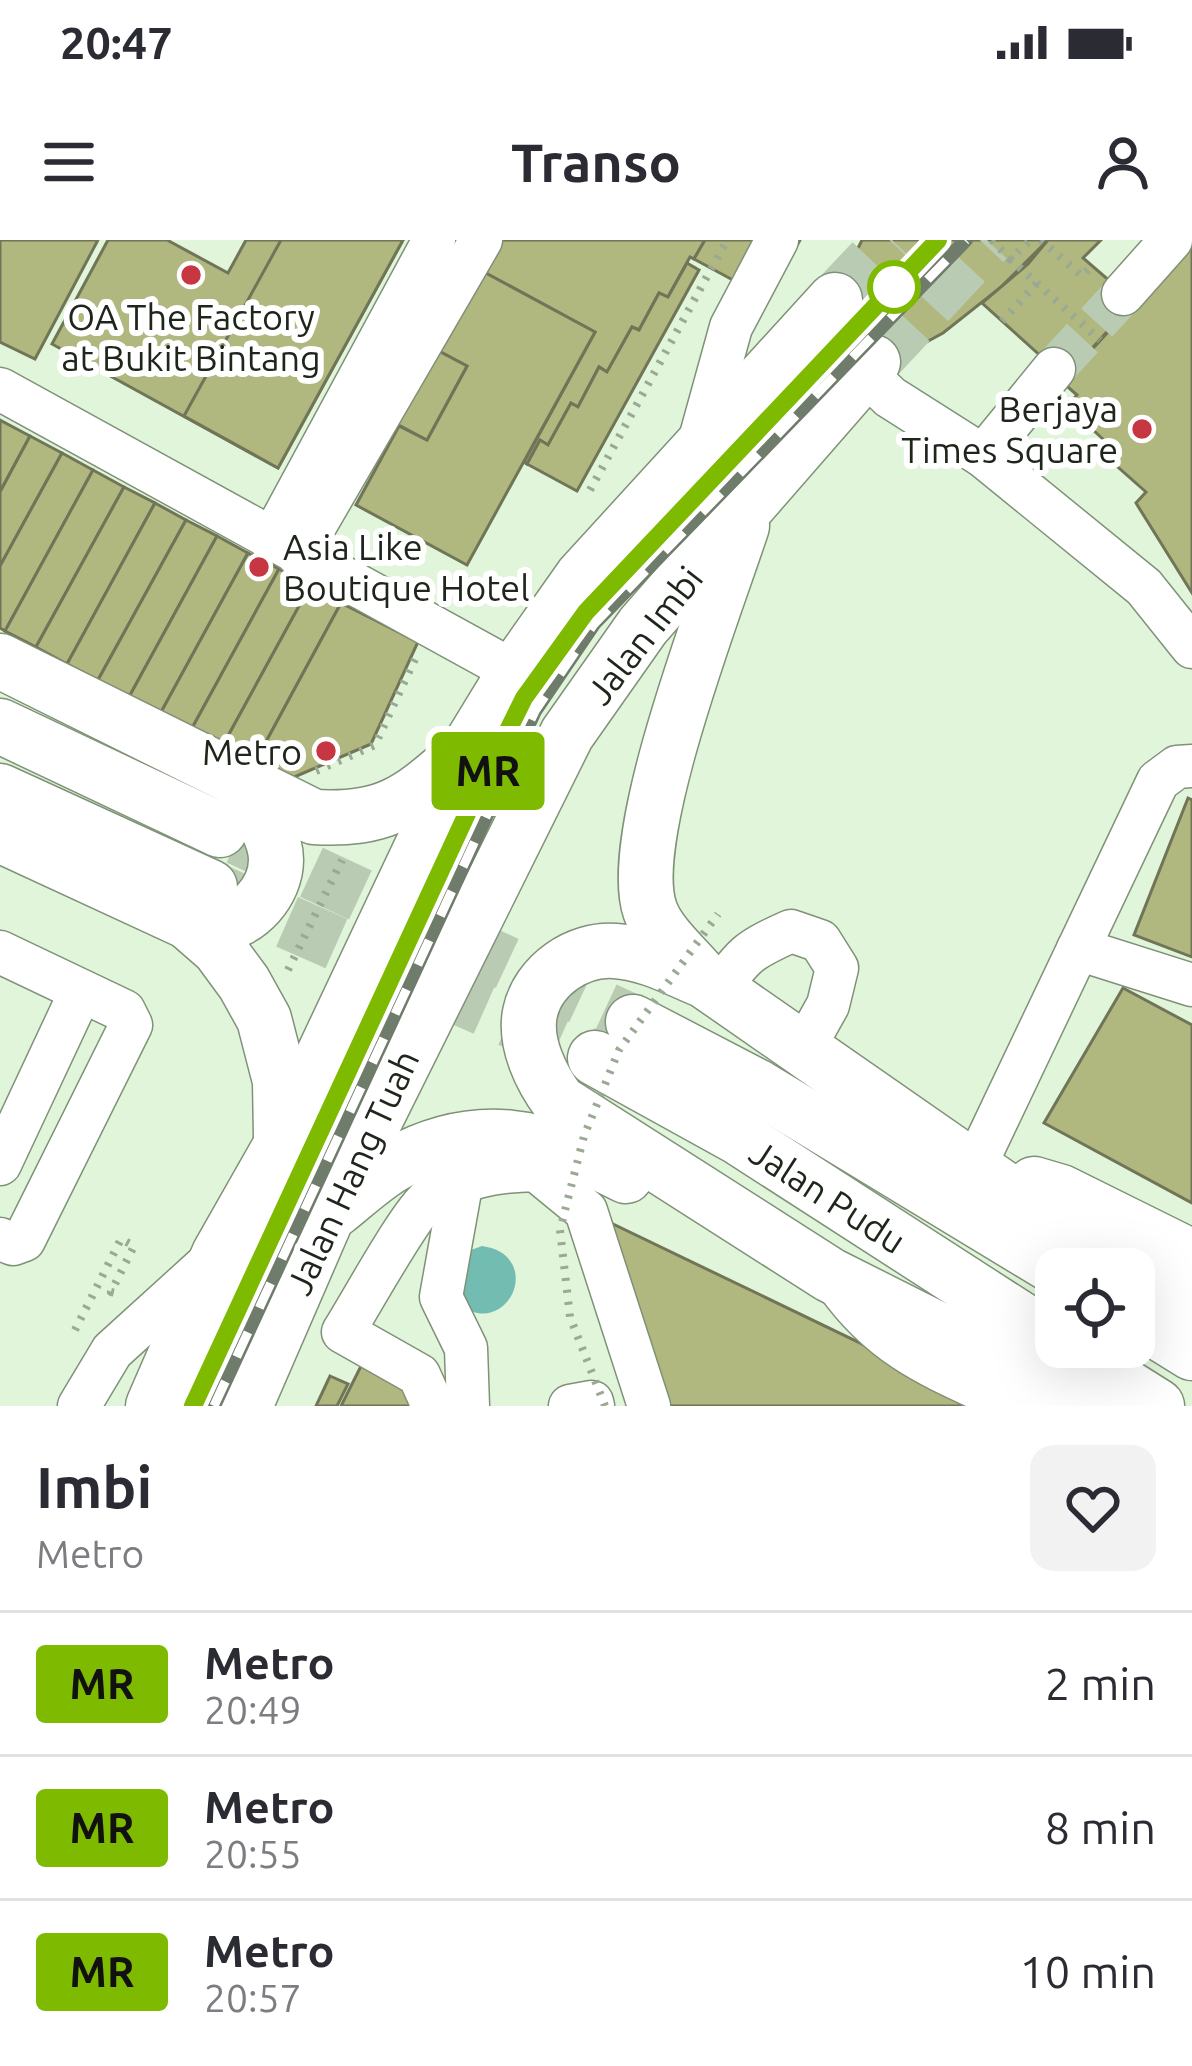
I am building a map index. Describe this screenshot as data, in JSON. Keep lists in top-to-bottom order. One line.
{"streets":{"main road":["Jalan Imbi","Jalan Hang Tuah","Jalan Pudu"]},"crossings":[["Jalan Imbi","Jalan Hang Tuah"]],"places":["OA The Factory at Bukit Bintang","Berjaya Times Square","Asia Like Boutique Hotel","Metro"],"lines":["metro line MR"],"page":{"status":"20:47","header":"Transo","on_map":"MR","heading":["Imbi","Metro"],"list":[{"mark":"MR","name":"Metro","note":"20:49","value":"2 min"},{"mark":"MR","name":"Metro","note":"20:55","value":"8 min"},{"mark":"MR","name":"Metro","note":"20:57","value":"10 min"}]}}
